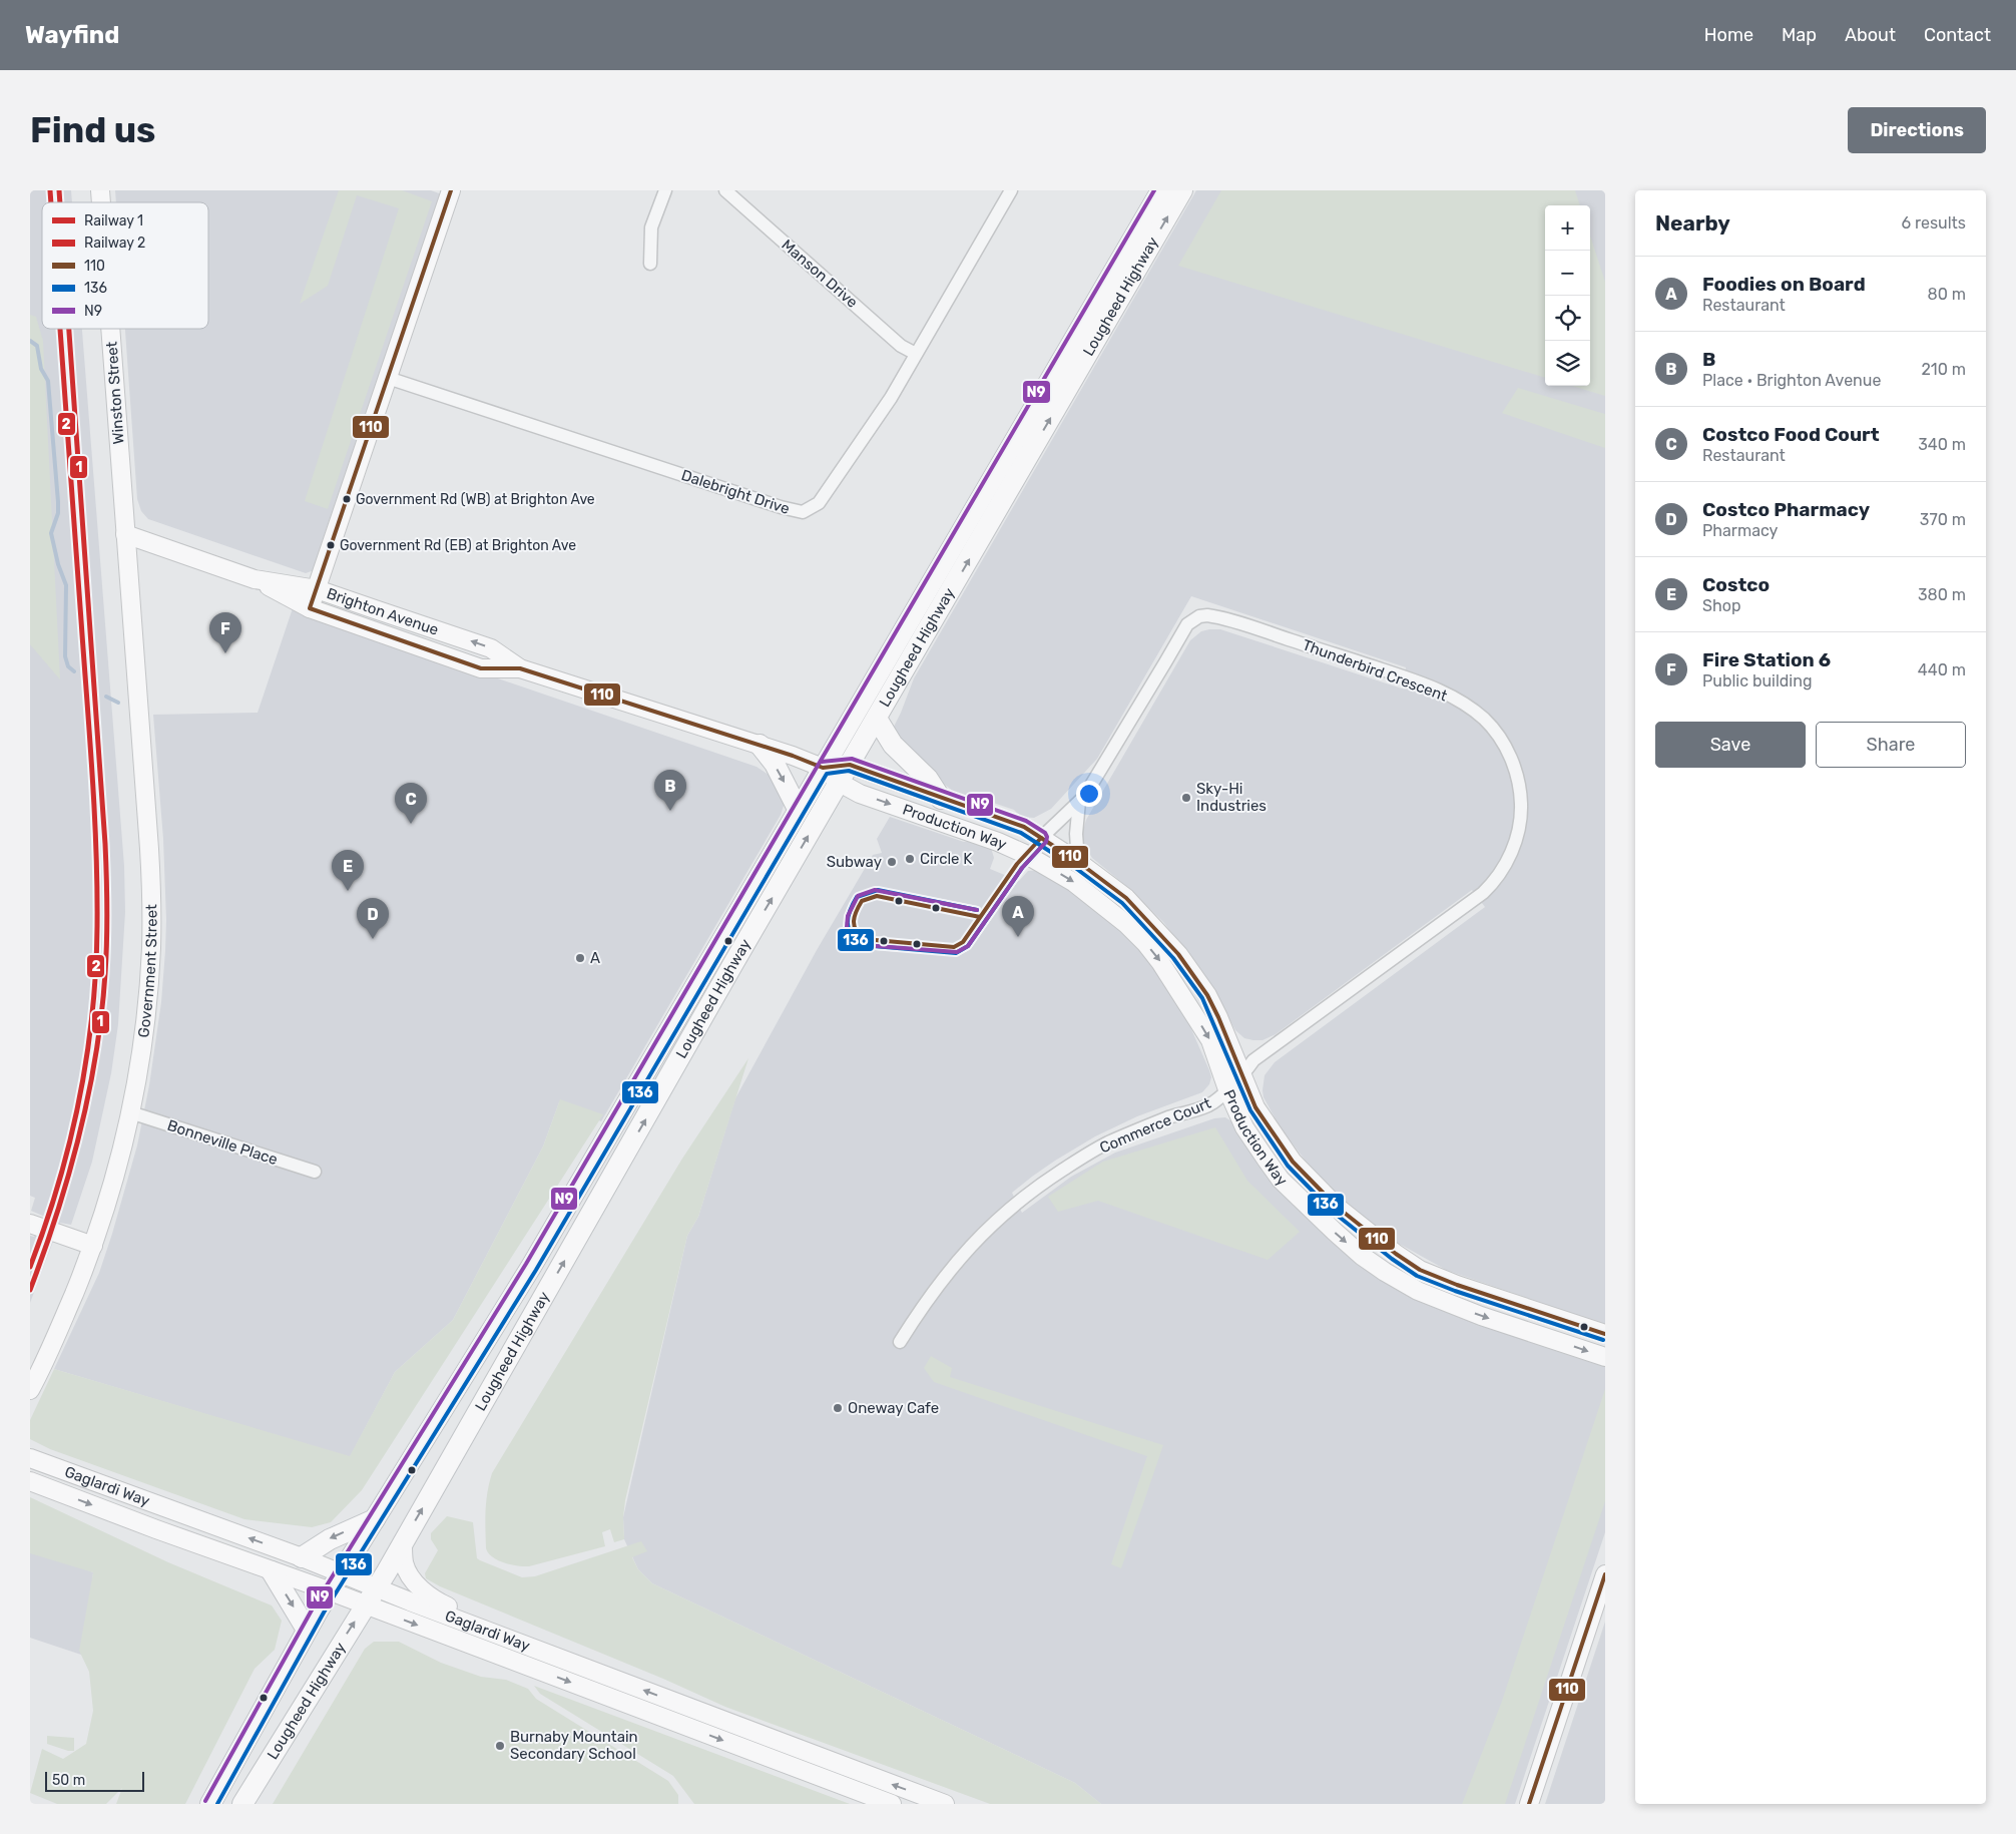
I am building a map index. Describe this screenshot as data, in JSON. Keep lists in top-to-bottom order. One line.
{"streets":{"main road":["Lougheed Highway"],"street":["Manson Drive","Winston Street","Dalebright Drive","Brighton Avenue","Thunderbird Crescent","Production Way","Government Street","Commerce Court","Bonneville Place","Gaglardi Way"]},"crossings":[["Manson Drive","Dalebright Drive"],["Lougheed Highway","Brighton Avenue"],["Lougheed Highway","Production Way"],["Lougheed Highway","Gaglardi Way"],["Winston Street","Brighton Avenue"],["Winston Street","Government Street"],["Brighton Avenue","Production Way"],["Brighton Avenue","Government Street"],["Thunderbird Crescent","Production Way"],["Thunderbird Crescent","Commerce Court"],["Production Way","Commerce Court"],["Government Street","Bonneville Place"]],"places":["Government Rd (WB) at Brighton Ave","Government Rd (EB) at Brighton Ave","Sky-Hi Industries","Circle K","Subway","A","Oneway Cafe","Burnaby Mountain Secondary School"],"lines":["rail line 1","rail line 2","transit line 110","transit line N9","transit line 136"],"legend":["Railway 1","Railway 2","110","136","N9"],"scale_bar":"50 m","page":{"header":"Wayfind","nav":["Home","Map","About","Contact"],"buttons":["Directions",["Save","Share"]],"title":"Find us","heading":["Nearby","6 results"],"map_buttons":["+","−"],"list":[{"mark":"A","name":"Foodies on Board","note":"Restaurant","value":"80 m"},{"mark":"B","name":"B","note":"Place · Brighton Avenue","value":"210 m"},{"mark":"C","name":"Costco Food Court","note":"Restaurant","value":"340 m"},{"mark":"D","name":"Costco Pharmacy","note":"Pharmacy","value":"370 m"},{"mark":"E","name":"Costco","note":"Shop","value":"380 m"},{"mark":"F","name":"Fire Station 6","note":"Public building","value":"440 m"}],"pins":["F","B","C","E","A","D"],"scale":"50 m"}}
